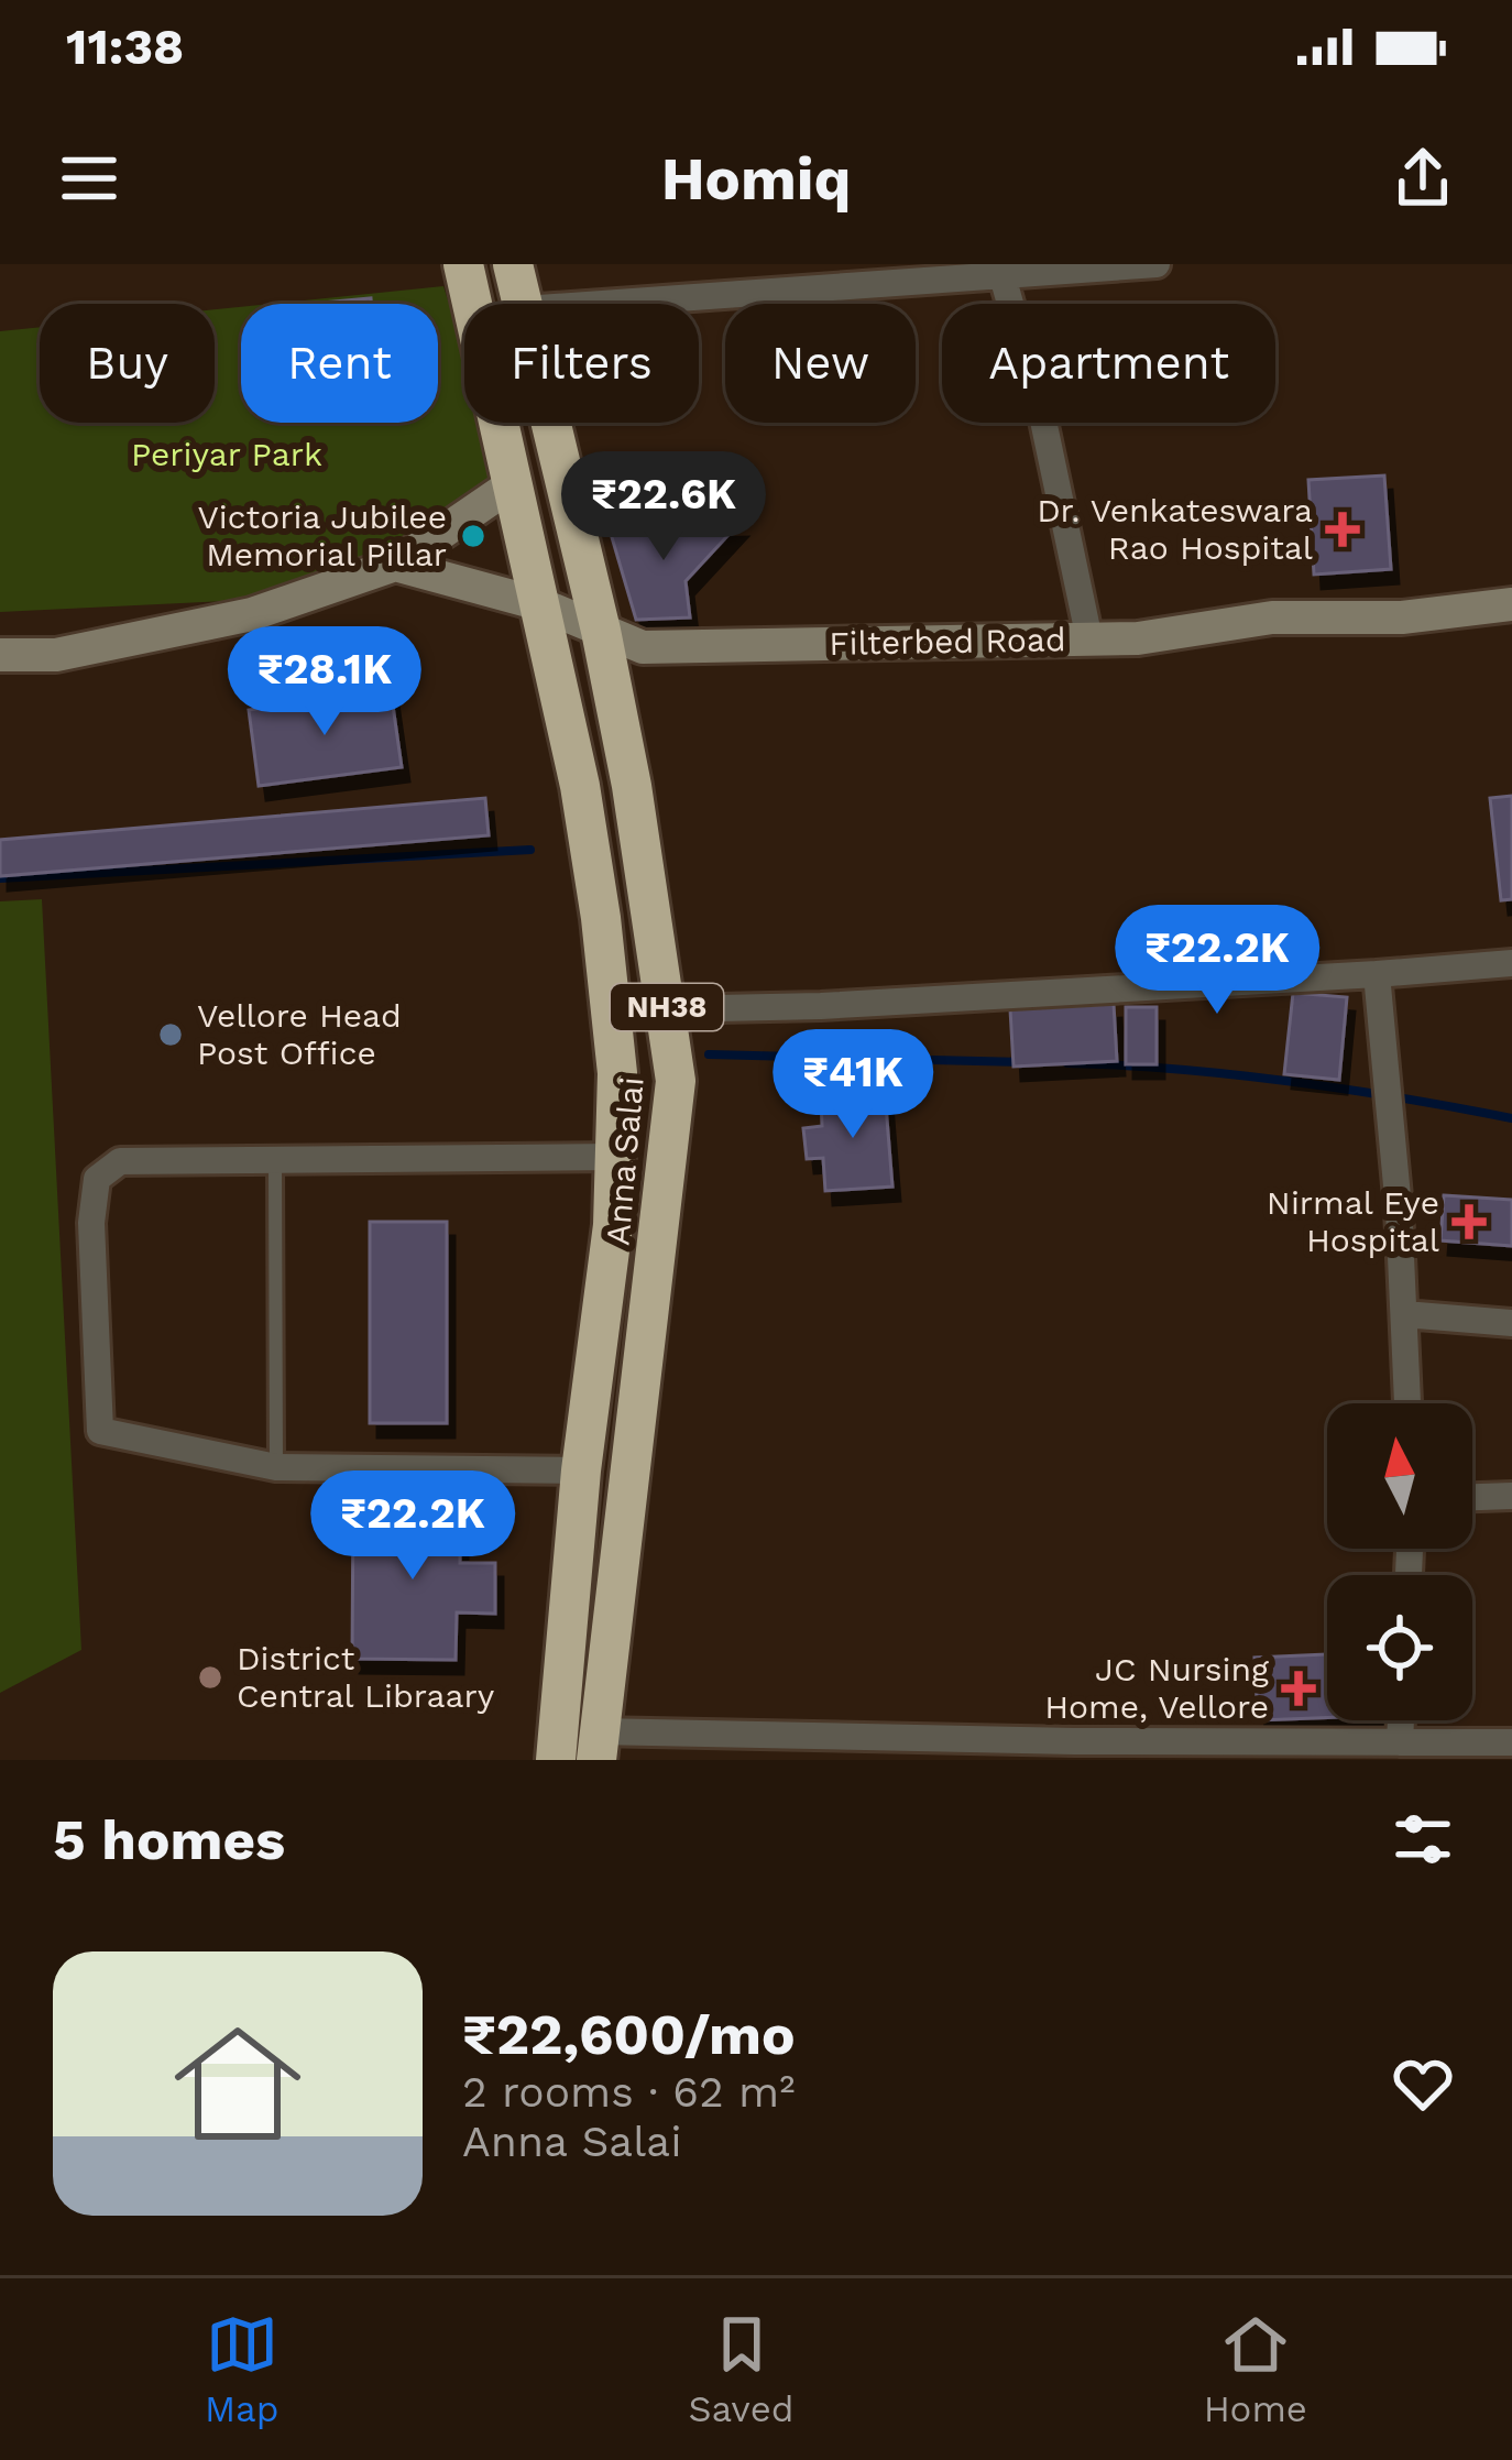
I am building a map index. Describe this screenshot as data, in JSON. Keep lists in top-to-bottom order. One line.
{"streets":{"highway":["NH38","Anna Salai"],"main road":["Filterbed Road"]},"crossings":[["Filterbed Road","Anna Salai"]],"parks":["Periyar Park"],"places":{"health":["Dr. Venkateswara Rao Hospital","Nirmal Eye Hospital","JC Nursing Home, Vellore"],"other":["Victoria Jubilee Memorial Pillar","Vellore Head Post Office","District Central Libraary"]},"north":"top","page":{"status":"11:38","header":"Homiq","chip":["Buy","Rent","Filters","New","Apartment"],"price":["₹22.6K","₹28.1K","₹22.2K","₹41K","₹22.2K"],"heading":"5 homes","list":[{"name":"₹22,600/mo","note":"2 rooms · 62 m² · Anna Salai"}],"tabs":["Map","Saved","Home"]}}
